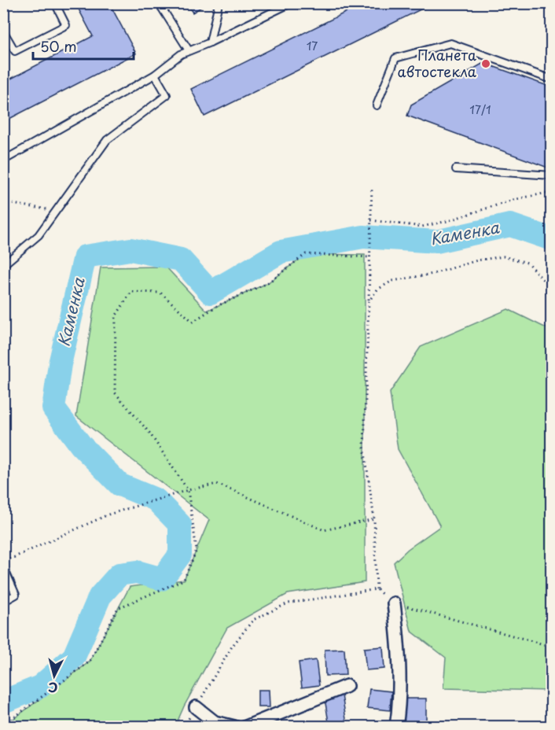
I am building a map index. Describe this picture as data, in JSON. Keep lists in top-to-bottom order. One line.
{"water":["Каменка"],"places":["Планета автостекла"],"house_numbers":["17","17/1"],"scale_bar":"50 m","north":"bottom"}
